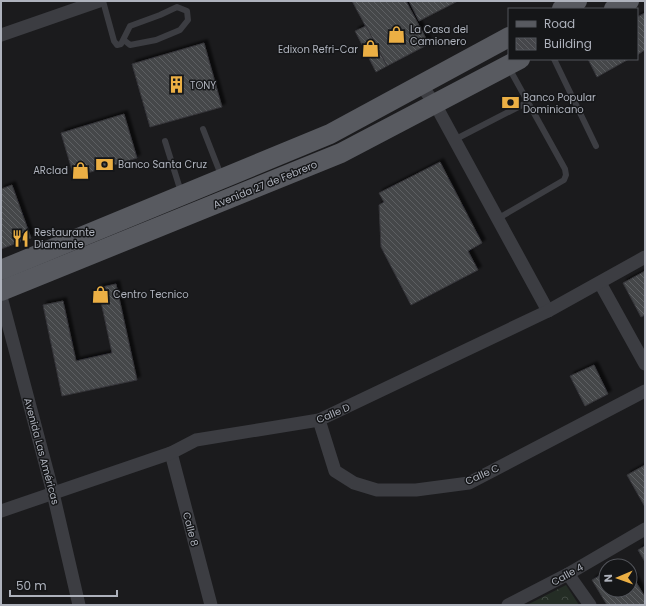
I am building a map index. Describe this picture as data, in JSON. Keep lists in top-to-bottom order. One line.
{"streets":{"main road":["Avenida 27 de Febrero"],"street":["Calle D","Avenida Las Américas","Calle C","Calle 8","Calle 4"]},"crossings":[["Calle D","Avenida Las Américas"],["Calle D","Calle C"],["Calle D","Calle 8"]],"places":{"shop":["La Casa del Camionero","Edixon Refri-Car","ARclad","Centro Tecnico"],"building":["TONY"],"bank":["Banco Popular Dominicano","Banco Santa Cruz"],"restaurant":["Restaurante Diamante"]},"legend":["Road","Building"],"scale_bar":"50 m","north":"left"}
